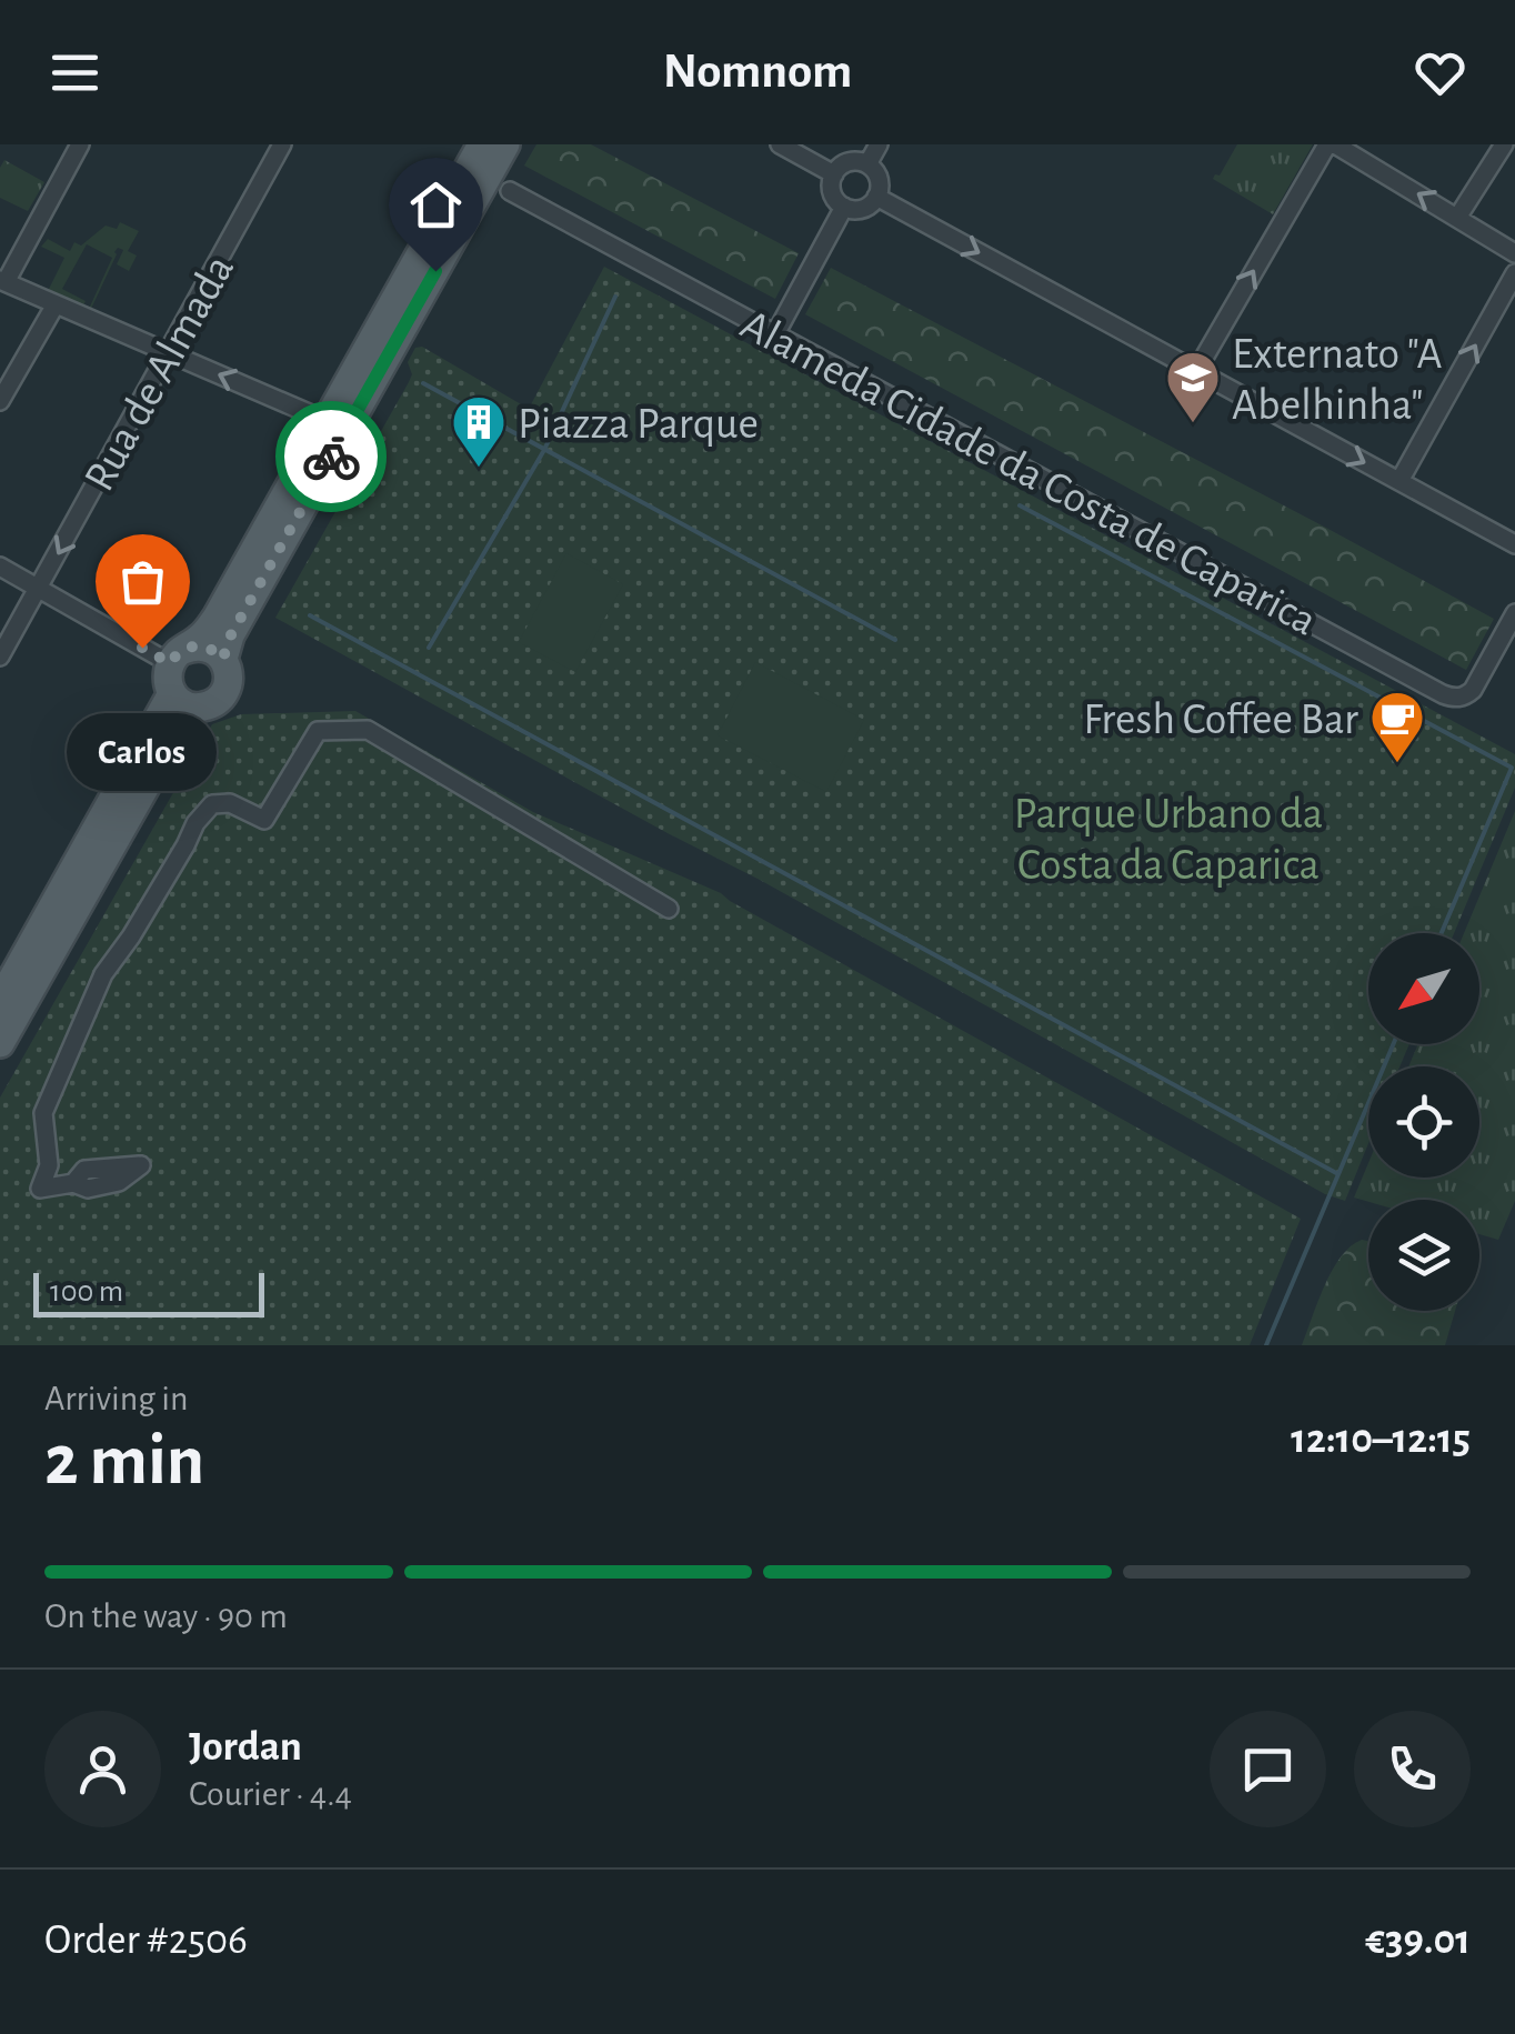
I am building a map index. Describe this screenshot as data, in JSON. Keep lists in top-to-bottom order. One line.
{"streets":{"street":["Rua de Almada","Alameda Cidade da Costa de Caparica"]},"parks":["Parque Urbano da Costa da Caparica"],"places":{"school or university":["Externato \"A Abelhinha\""],"building":["Piazza Parque"],"other":["Carlos"],"cafe":["Fresh Coffee Bar"]},"scale_bar":"100 m","north":"bottom left","page":{"header":"Nomnom","bubble":"Carlos","scale":"100 m","heading":["2 min","Arriving in","12:10–12:15"],"panel":["Jordan","Courier · 4.4","Order #2506","€39.01"],"bar":"On the way · 90 m"}}
